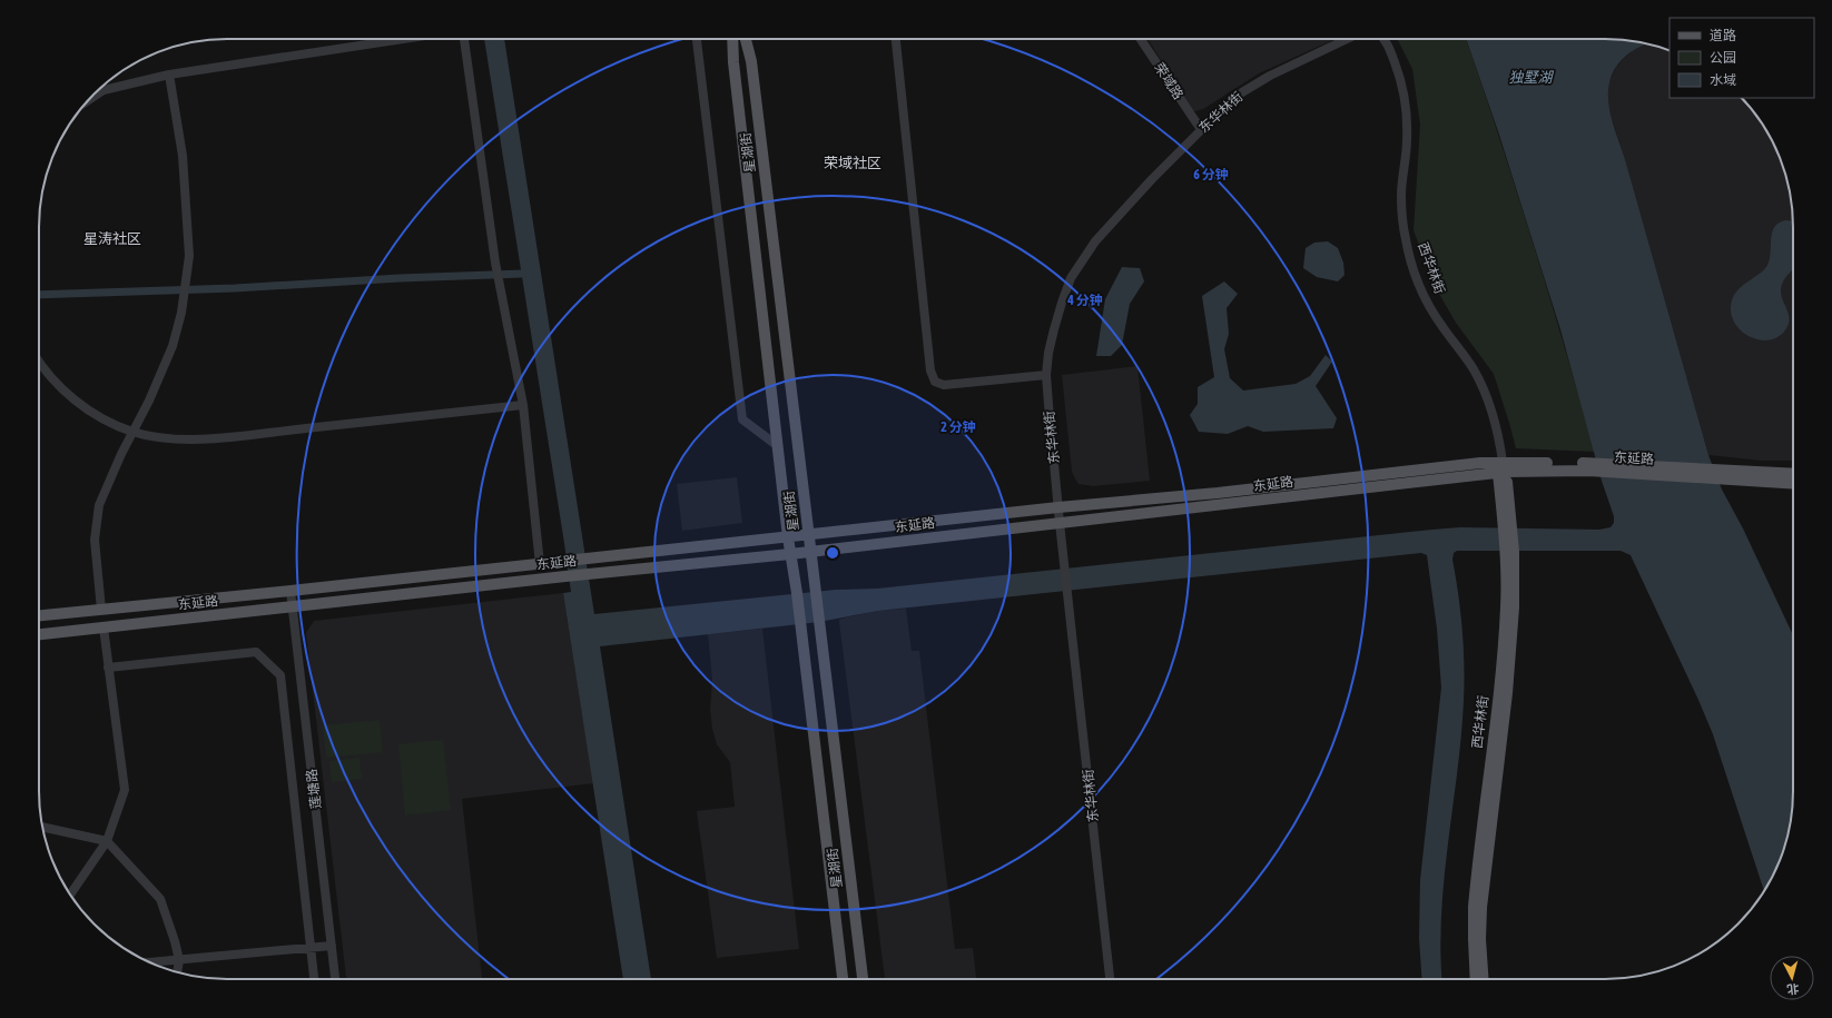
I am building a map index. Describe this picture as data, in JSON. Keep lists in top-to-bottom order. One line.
{"streets":{"main road":["星湖街","西华林街","东延路"],"street":["荣域路","东华林街","莲塘路"]},"crossings":[["荣域路","东华林街"],["东华林街","东延路"],["星湖街","东延路"],["西华林街","东延路"],["东延路","莲塘路"]],"districts":["荣域社区","星涛社区"],"water":["独墅湖"],"legend":["道路","公园","水域"],"north":"bottom","rings":["6 分钟","4 分钟","2 分钟"]}
